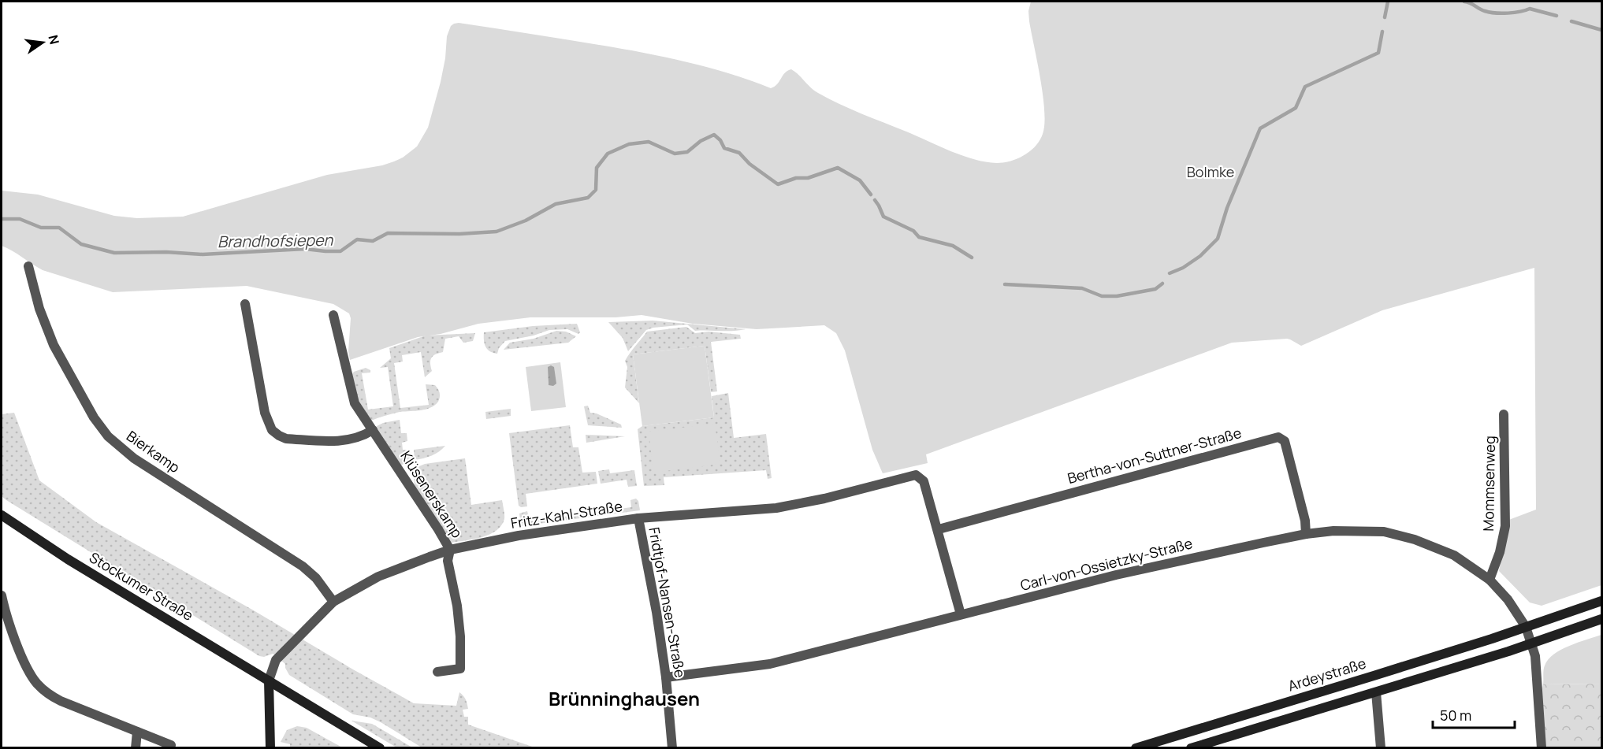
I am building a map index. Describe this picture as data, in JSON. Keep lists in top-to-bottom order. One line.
{"streets":{"main road":["Stockumer Straße","Ardeystraße"],"street":["Bierkamp","Bertha-von-Suttner-Straße","Mommsenweg","Klüsenerskamp","Fritz-Kahl-Straße","Carl-von-Ossietzky-Straße","Fridtjof-Nansen-Straße"]},"crossings":[["Bierkamp","Fritz-Kahl-Straße"],["Bertha-von-Suttner-Straße","Fritz-Kahl-Straße"],["Bertha-von-Suttner-Straße","Carl-von-Ossietzky-Straße"],["Mommsenweg","Carl-von-Ossietzky-Straße"],["Klüsenerskamp","Fritz-Kahl-Straße"],["Fritz-Kahl-Straße","Stockumer Straße"],["Fritz-Kahl-Straße","Fridtjof-Nansen-Straße"],["Carl-von-Ossietzky-Straße","Fridtjof-Nansen-Straße"],["Carl-von-Ossietzky-Straße","Ardeystraße"]],"districts":["Brünninghausen"],"water":["Brandhofsiepen"],"parks":["Bolmke"],"scale_bar":"50 m","north":"right"}
